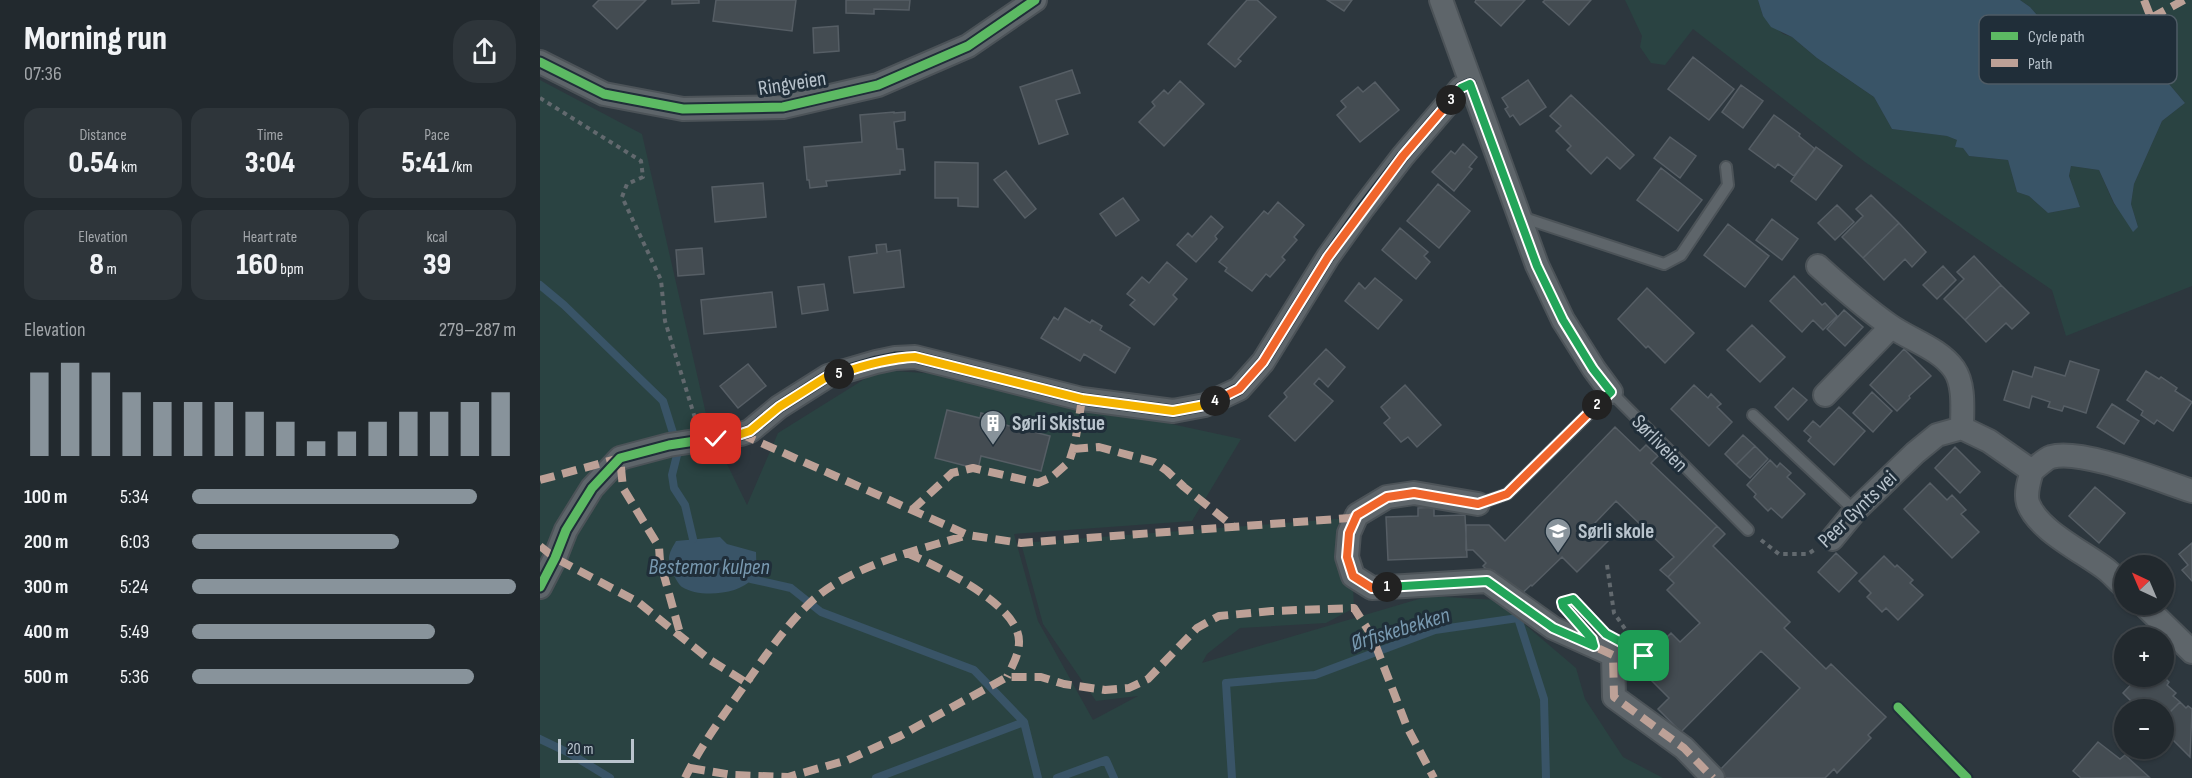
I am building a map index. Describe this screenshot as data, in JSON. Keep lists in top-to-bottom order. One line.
{"streets":{"street":["Ringveien","Sørliveien","Peer Gynts vei"]},"crossings":[["Sørliveien","Peer Gynts vei"]],"water":["Bestemor kulpen","Ørfiskebekken"],"places":{"building":["Sørli Skistue"],"school or university":["Sørli skole"]},"legend":["Cycle path","Path"],"scale_bar":"20 m","north":"top left","page":{"heading":["Morning run","07:36"],"pins":["3","5","4","2","1"],"stats":[["Distance","0.54 km"],["Time","3:04"],["Pace","5:41 /km"],["Elevation","8 m"],["Heart rate","160 bpm"],["kcal","39"]],"chart":["Elevation","279–287 m"],"list":[{"name":"100 m","note":"5:34"},{"name":"200 m","note":"6:03"},{"name":"300 m","note":"5:24"},{"name":"400 m","note":"5:49"},{"name":"500 m","note":"5:36"}],"map_buttons":["+","−"],"scale":"20 m"}}
